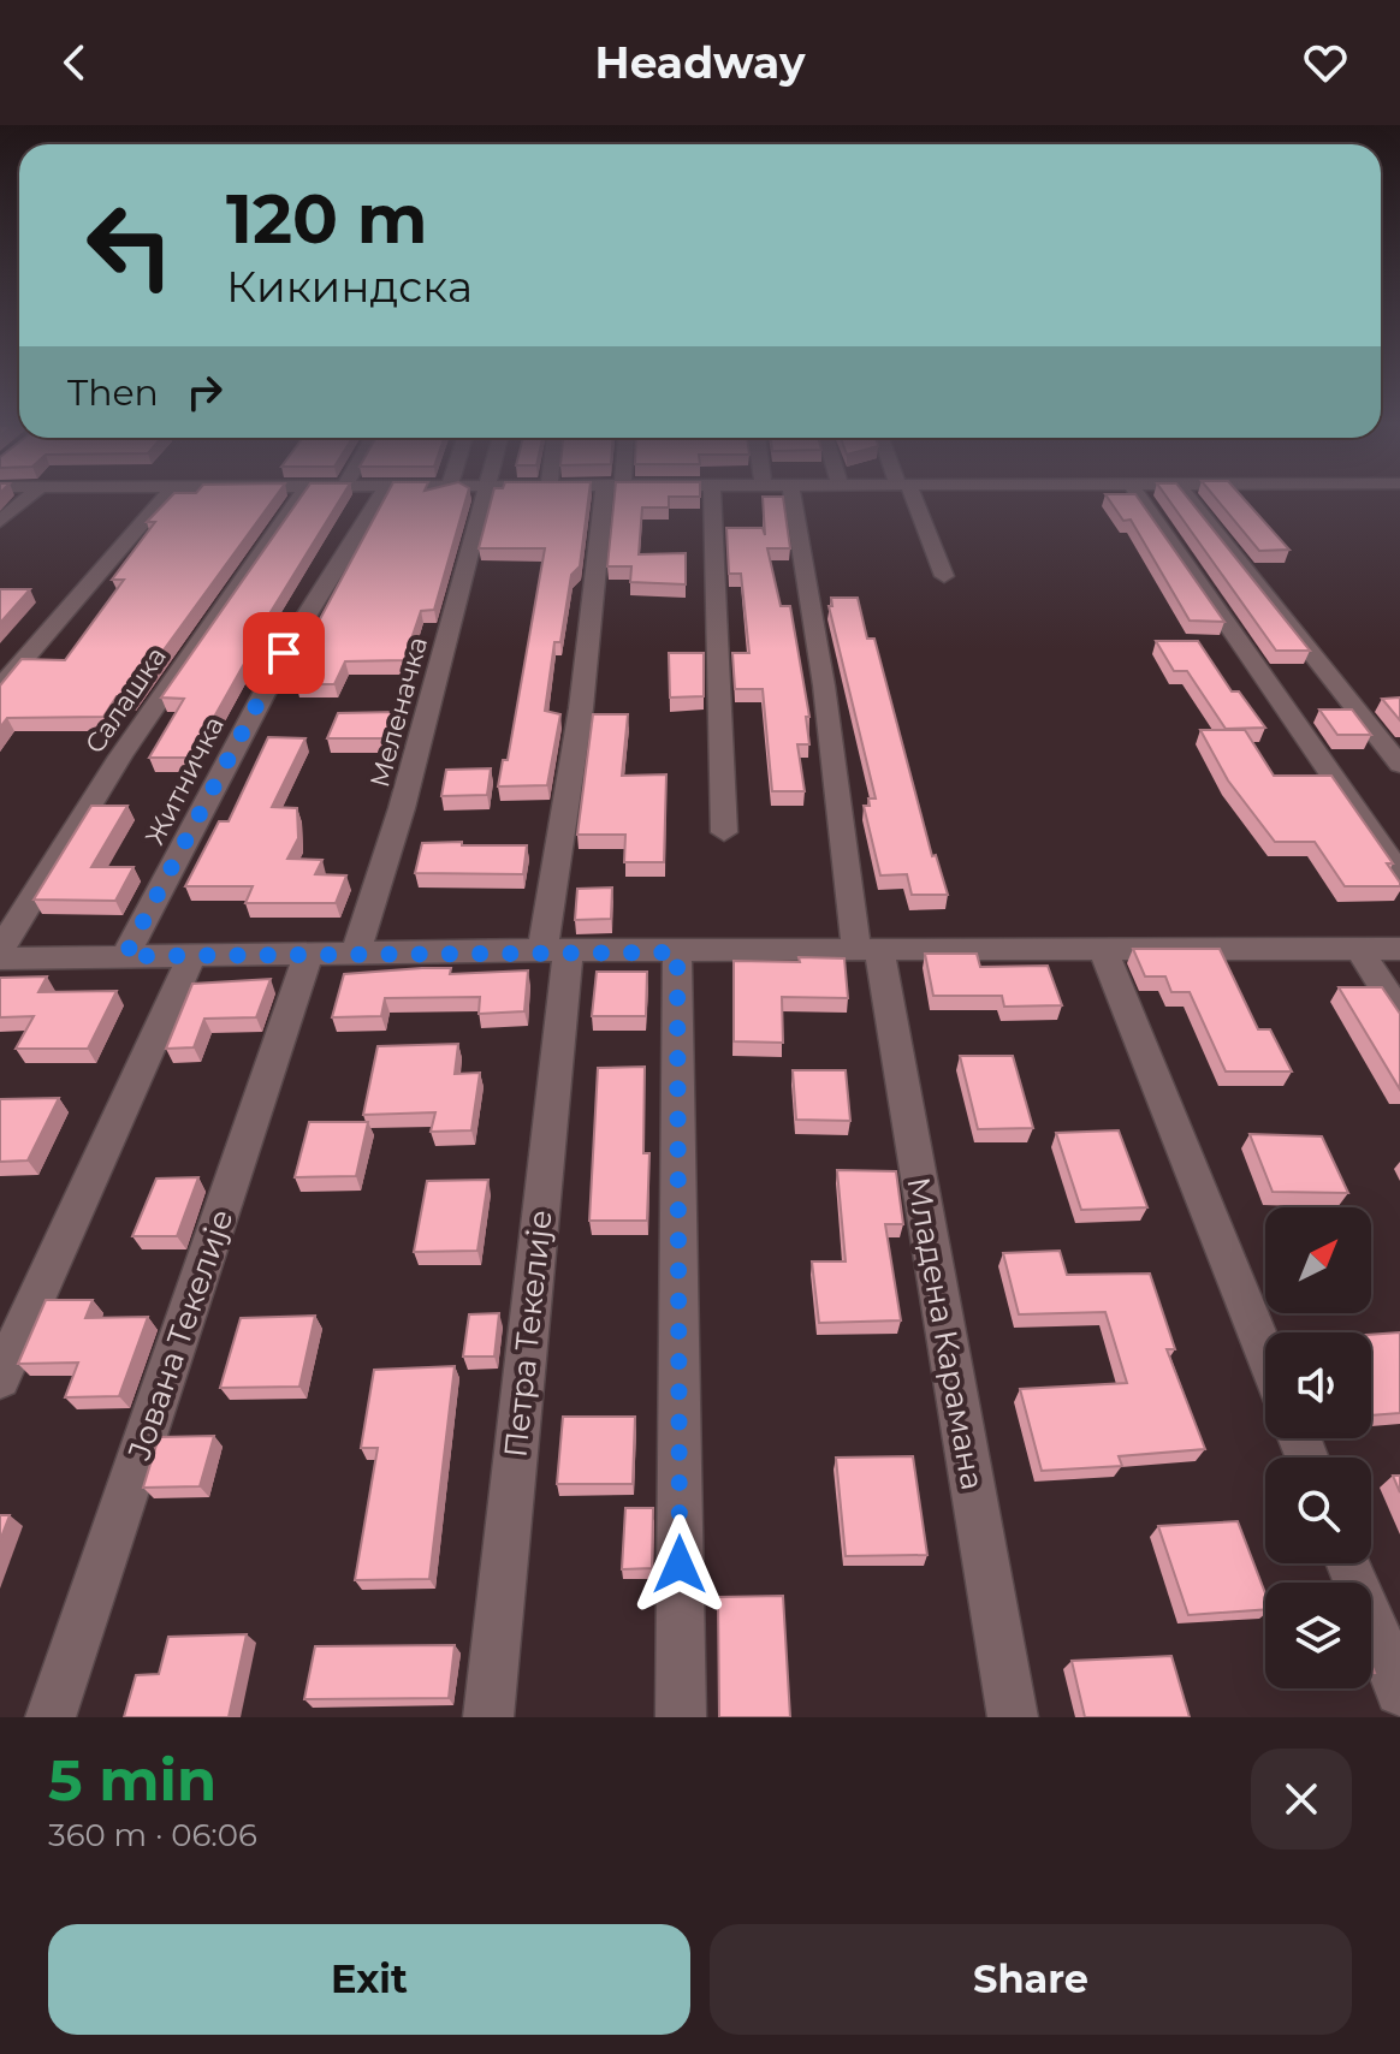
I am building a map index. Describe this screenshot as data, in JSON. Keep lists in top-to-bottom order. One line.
{"streets":{"street":["Салашка","Меленачка","Житничка","Петра Текелије","Младена Карамана","Јована Текелије"]},"north":"top right","page":{"header":"Headway","turn":["120 m","Кикиндска"],"then":"Then","heading":["5 min","360 m · 06:06"],"buttons":["Exit","Share"]}}
